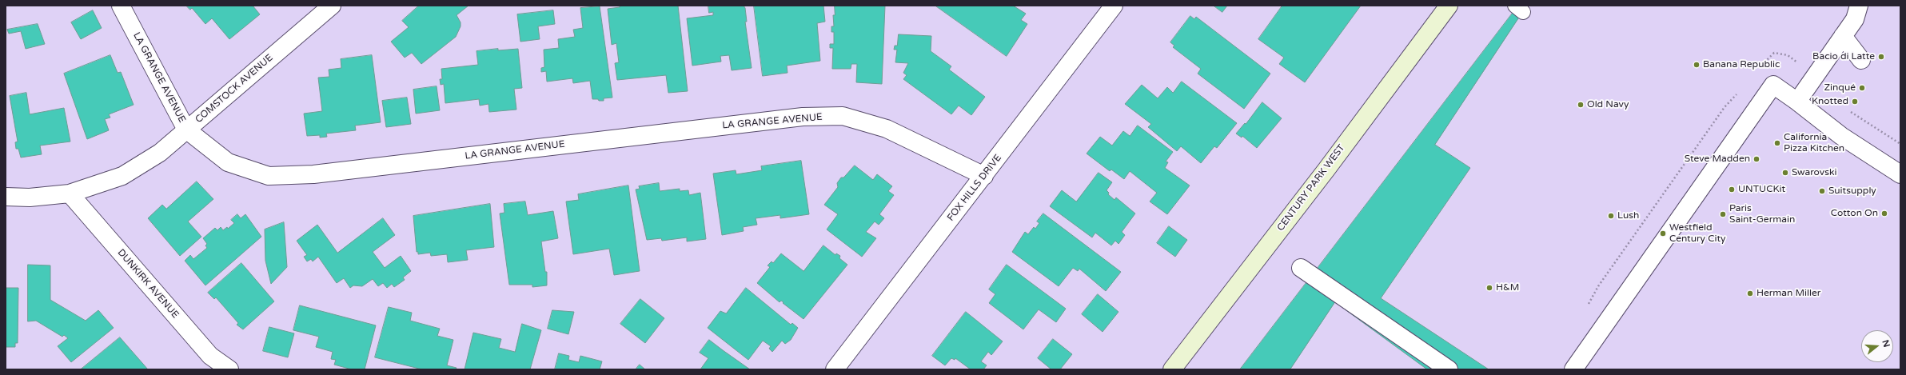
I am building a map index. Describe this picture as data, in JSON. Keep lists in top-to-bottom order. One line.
{"streets":{"main road":["CENTURY PARK WEST"],"street":["LA GRANGE AVENUE","COMSTOCK AVENUE","FOX HILLS DRIVE","DUNKIRK AVENUE"]},"crossings":[["LA GRANGE AVENUE","COMSTOCK AVENUE"],["LA GRANGE AVENUE","FOX HILLS DRIVE"],["COMSTOCK AVENUE","DUNKIRK AVENUE"]],"places":["Bacio di Latte","Banana Republic","Zinqué","Knotted","Old Navy","California Pizza Kitchen","Steve Madden","Swarovski","UNTUCKit","Suitsupply","Cotton On","Paris Saint-Germain","Lush","Westfield Century City","H&M","Herman Miller"],"north":"right"}
